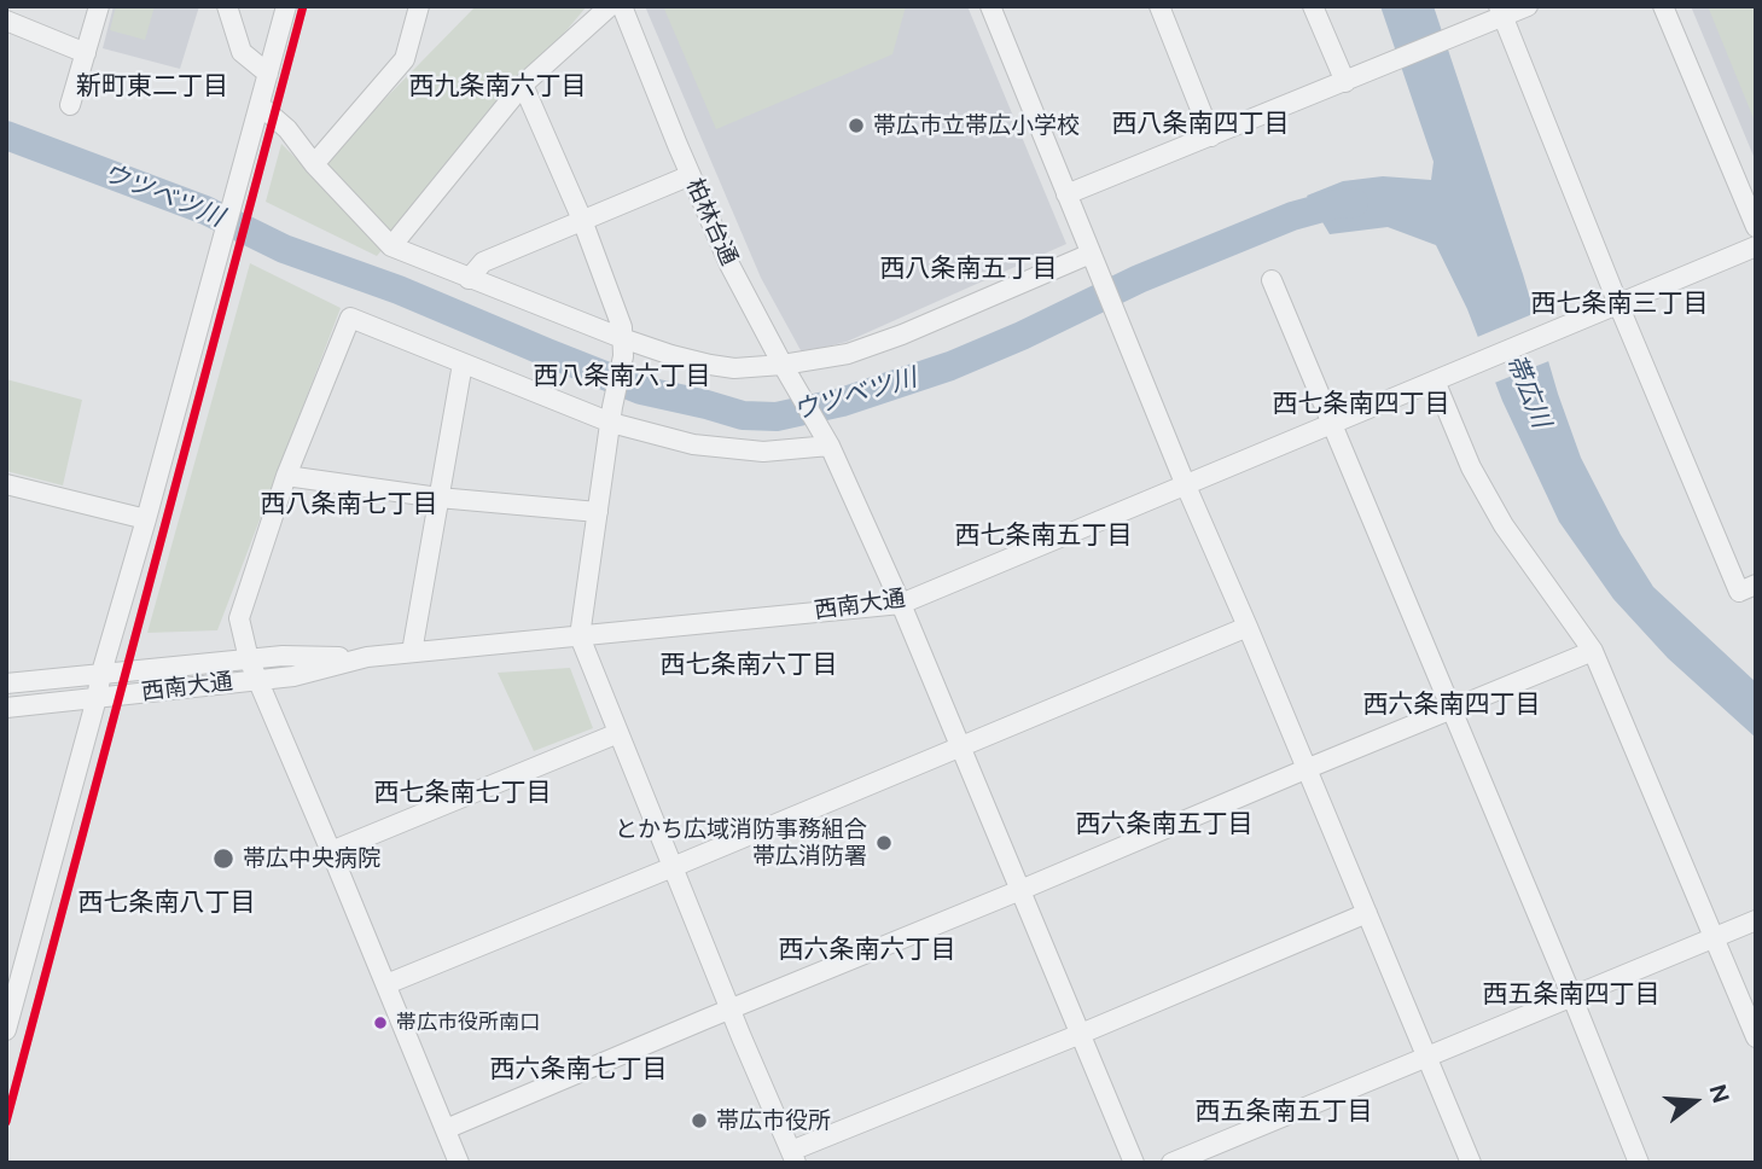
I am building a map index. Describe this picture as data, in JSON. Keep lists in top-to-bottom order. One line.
{"streets":{"street":["柏林台通","西南大通"]},"crossings":[["柏林台通","西南大通"]],"districts":["新町東二丁目","西九条南六丁目","西八条南四丁目","西八条南五丁目","西七条南三丁目","西八条南六丁目","西七条南四丁目","西八条南七丁目","西七条南五丁目","西七条南六丁目","西六条南四丁目","西七条南七丁目","西六条南五丁目","西七条南八丁目","西六条南六丁目","西五条南四丁目","西六条南七丁目","西五条南五丁目"],"water":["ウツベツ川","帯広川"],"places":["帯広市立帯広小学校","とかち広域消防事務組合 帯広消防署","帯広中央病院","帯広市役所南口","帯広市役所"],"north":"right"}
